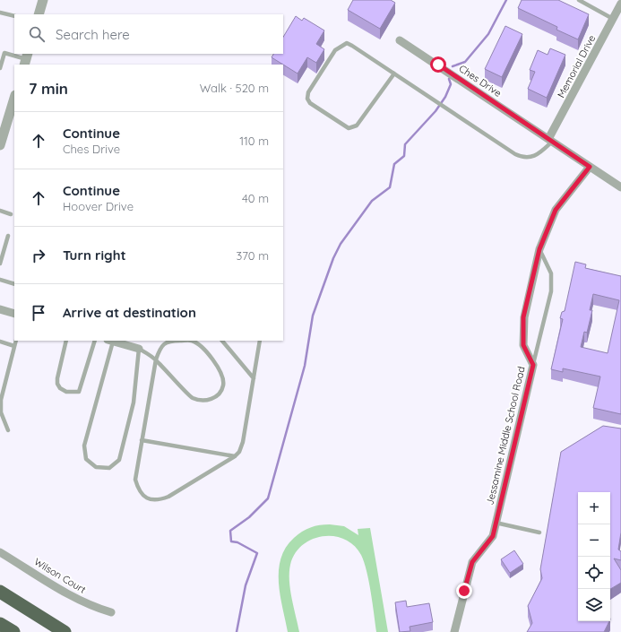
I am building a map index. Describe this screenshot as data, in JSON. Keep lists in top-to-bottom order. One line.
{"streets":{"street":["Memorial Drive","Ches Drive","Jessamine Middle School Road","Wilson Court"]},"crossings":[["Memorial Drive","Ches Drive"],["Ches Drive","Jessamine Middle School Road"]],"page":{"search":"Search here","heading":["7 min","Walk · 520 m"],"list":[["Continue","Ches Drive","110 m"],["Continue","Hoover Drive","40 m"],["Turn right","370 m"],"Arrive at destination"],"map_buttons":["+","−"]}}
